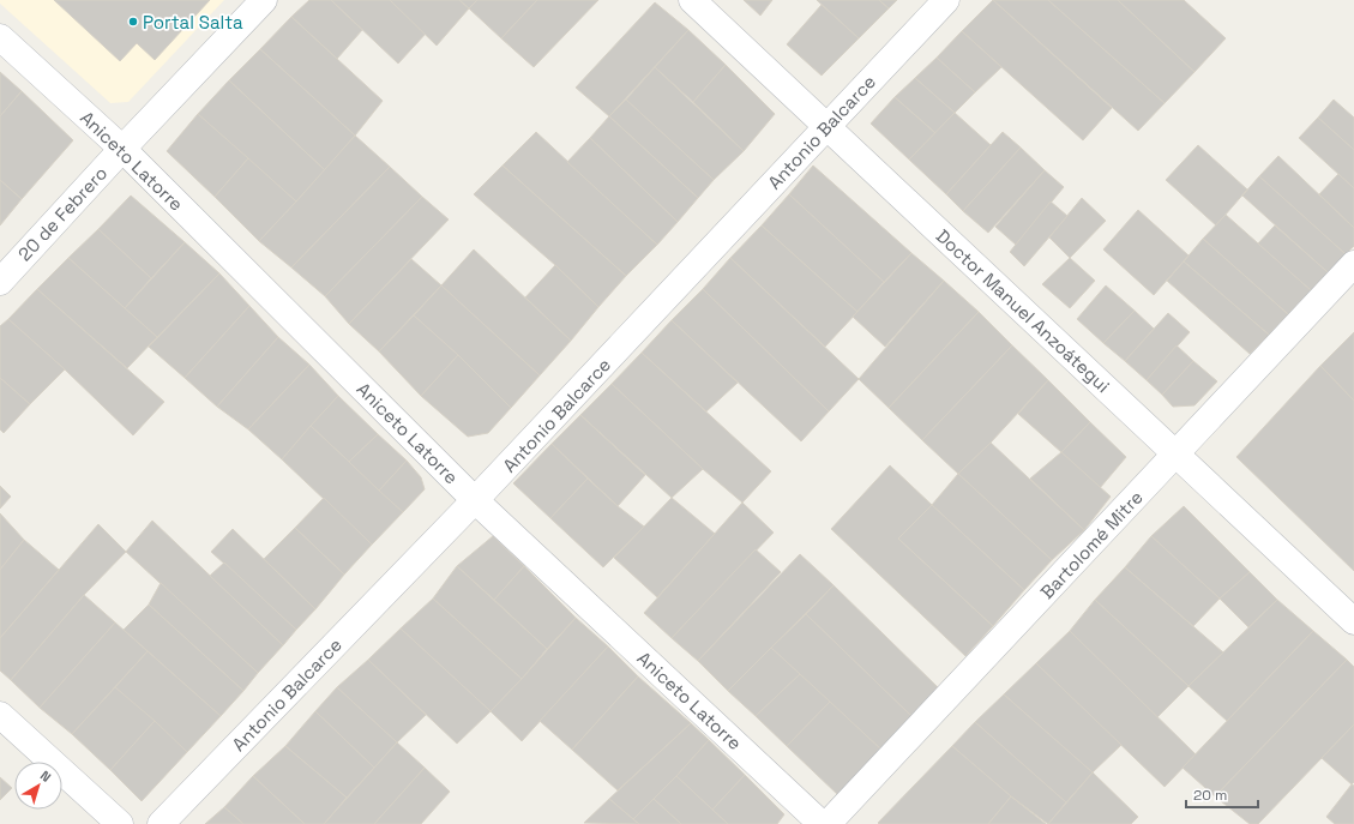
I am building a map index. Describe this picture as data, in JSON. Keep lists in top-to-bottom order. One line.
{"streets":{"street":["Antonio Balcarce","Aniceto Latorre","20 de Febrero","Doctor Manuel Anzoátegui","Bartolomé Mitre"]},"crossings":[["Antonio Balcarce","Aniceto Latorre"],["Antonio Balcarce","Doctor Manuel Anzoátegui"],["Aniceto Latorre","20 de Febrero"],["Doctor Manuel Anzoátegui","Bartolomé Mitre"]],"places":["Portal Salta"],"scale_bar":"20 m","north":"top right"}
